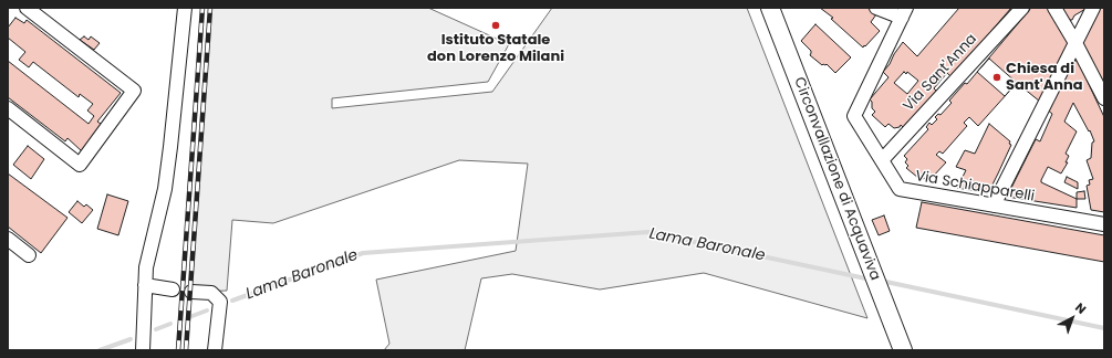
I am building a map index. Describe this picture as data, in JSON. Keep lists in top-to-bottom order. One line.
{"streets":{"main road":["Circonvallazione di Acquaviva"],"street":["Via Sant'Anna","Via Schiapparelli"]},"crossings":[["Via Sant'Anna","Via Schiapparelli"]],"water":["Lama Baronale"],"places":["Istituto Statale don Lorenzo Milani","Chiesa di Sant'Anna"],"north":"top right"}
